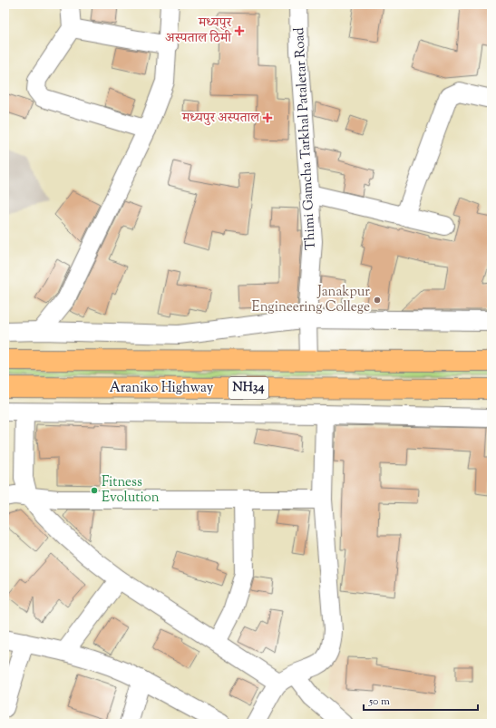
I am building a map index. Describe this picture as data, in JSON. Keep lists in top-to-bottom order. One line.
{"streets":{"highway":["Araniko Highway","NH34"],"street":["Thimi Gamcha Tarkhal Pataletar Road"]},"crossings":[["Thimi Gamcha Tarkhal Pataletar Road","Araniko Highway"]],"places":{"health":["मध्यपुर अस्पताल ठिमी","मध्यपुर अस्पताल"],"other":["Janakpur Engineering College","Fitness Evolution"]},"scale_bar":"50 m"}
